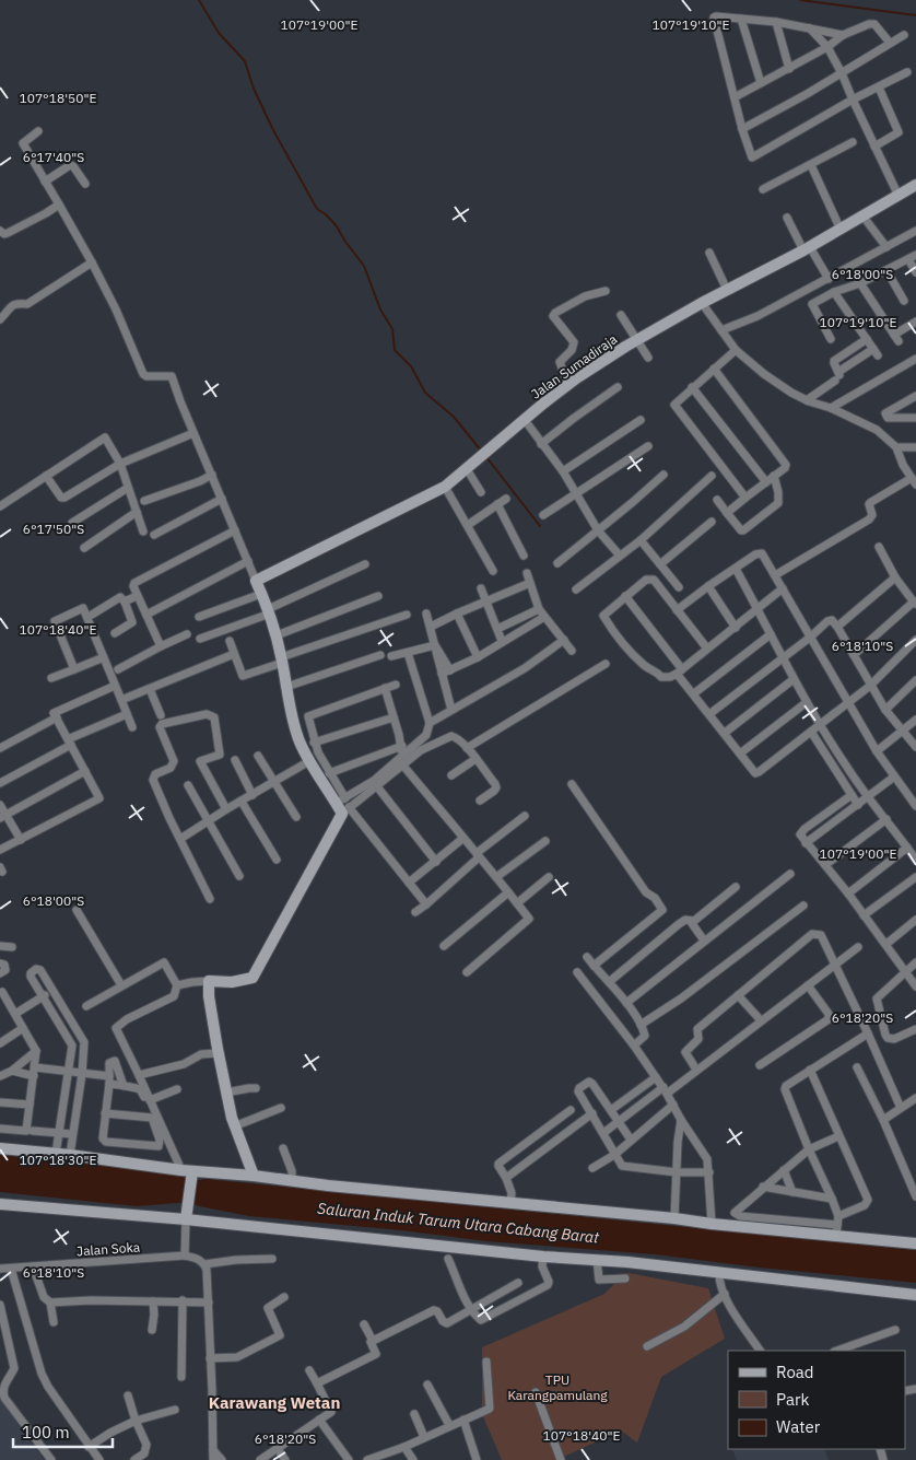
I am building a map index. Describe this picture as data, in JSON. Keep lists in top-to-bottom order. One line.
{"streets":{"street":["Jalan Sumadiraja","Jalan Soka"]},"districts":["Karawang Wetan"],"water":["Saluran Induk Tarum Utara Cabang Barat"],"parks":["TPU Karangpamulang"],"legend":["Road","Park","Water"],"scale_bar":"100 m","coordinates":["107°19'00\"E","107°19'10\"E","107°18'50\"E","6°17'40\"S","6°18'00\"S","6°17'50\"S","107°18'40\"E","6°18'10\"S","6°18'20\"S","107°18'30\"E"]}
